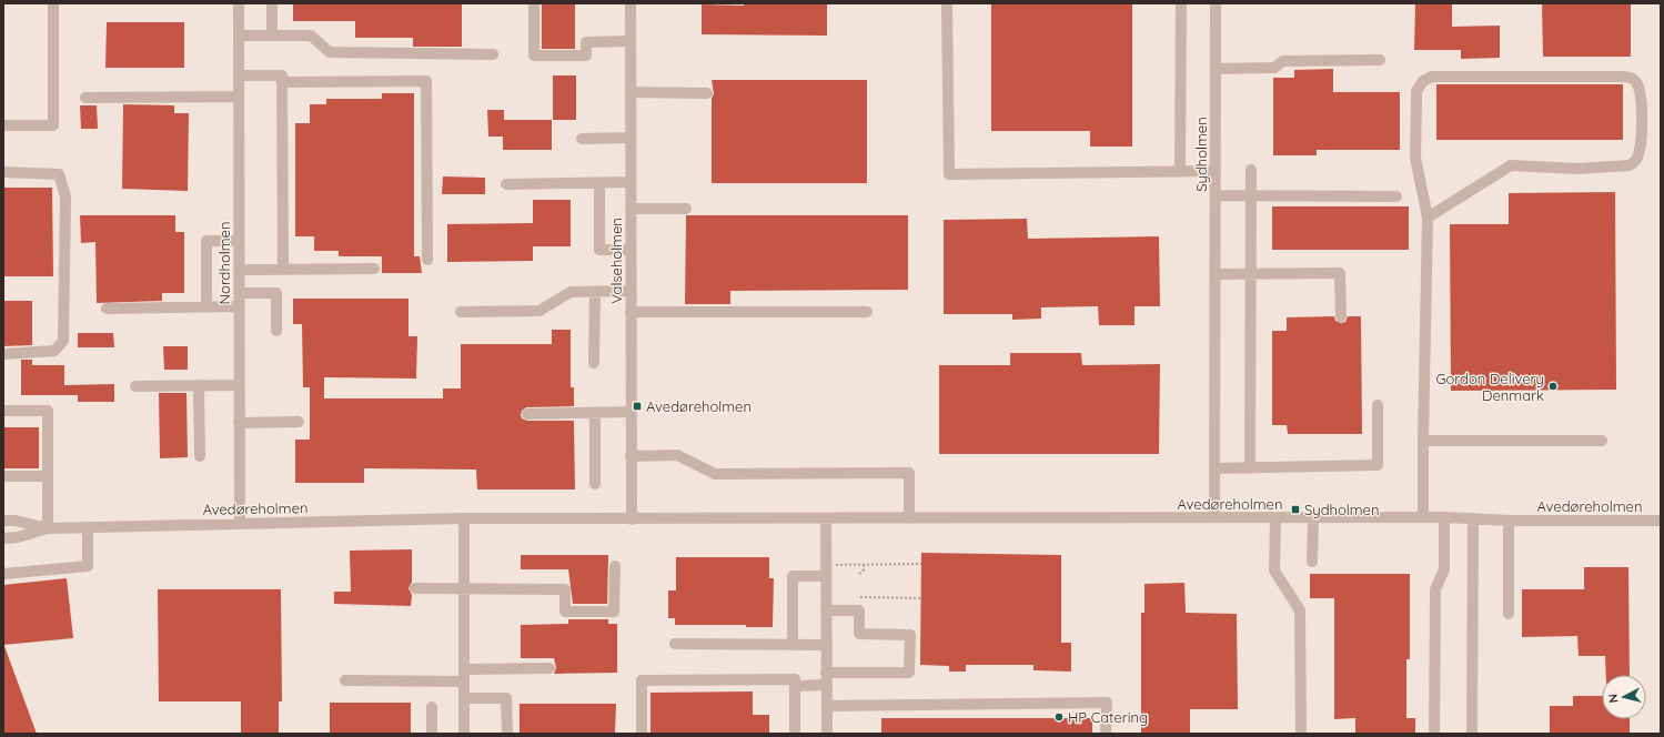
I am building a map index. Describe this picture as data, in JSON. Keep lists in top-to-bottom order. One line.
{"streets":{"street":["Sydholmen","Valseholmen","Nordholmen","Avedøreholmen"]},"crossings":[["Sydholmen","Avedøreholmen"],["Valseholmen","Avedøreholmen"],["Nordholmen","Avedøreholmen"]],"places":{"other":["Gordon Delivery Denmark","HP Catering"],"transit":["Avedøreholmen","Sydholmen"]},"north":"left"}
